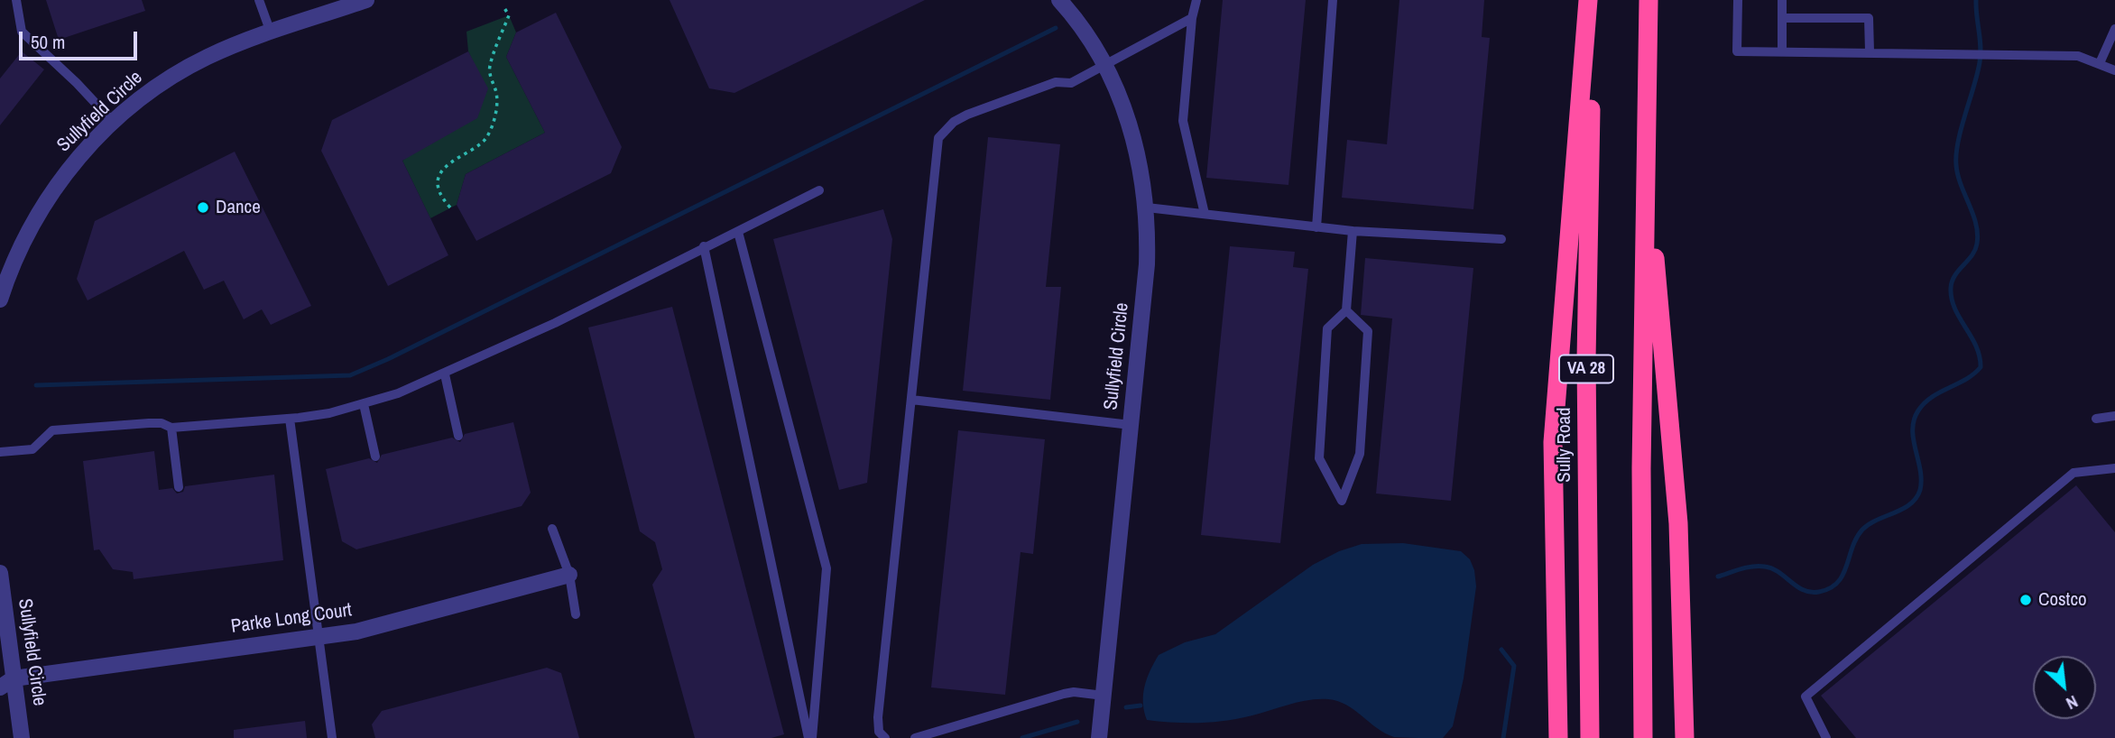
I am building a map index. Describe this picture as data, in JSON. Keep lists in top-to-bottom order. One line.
{"streets":{"highway":["VA 28","Sully Road"],"street":["Sullyfield Circle","Parke Long Court"]},"crossings":[["Sullyfield Circle","Parke Long Court"]],"places":["Dance","Costco"],"scale_bar":"50 m","north":"bottom right"}
